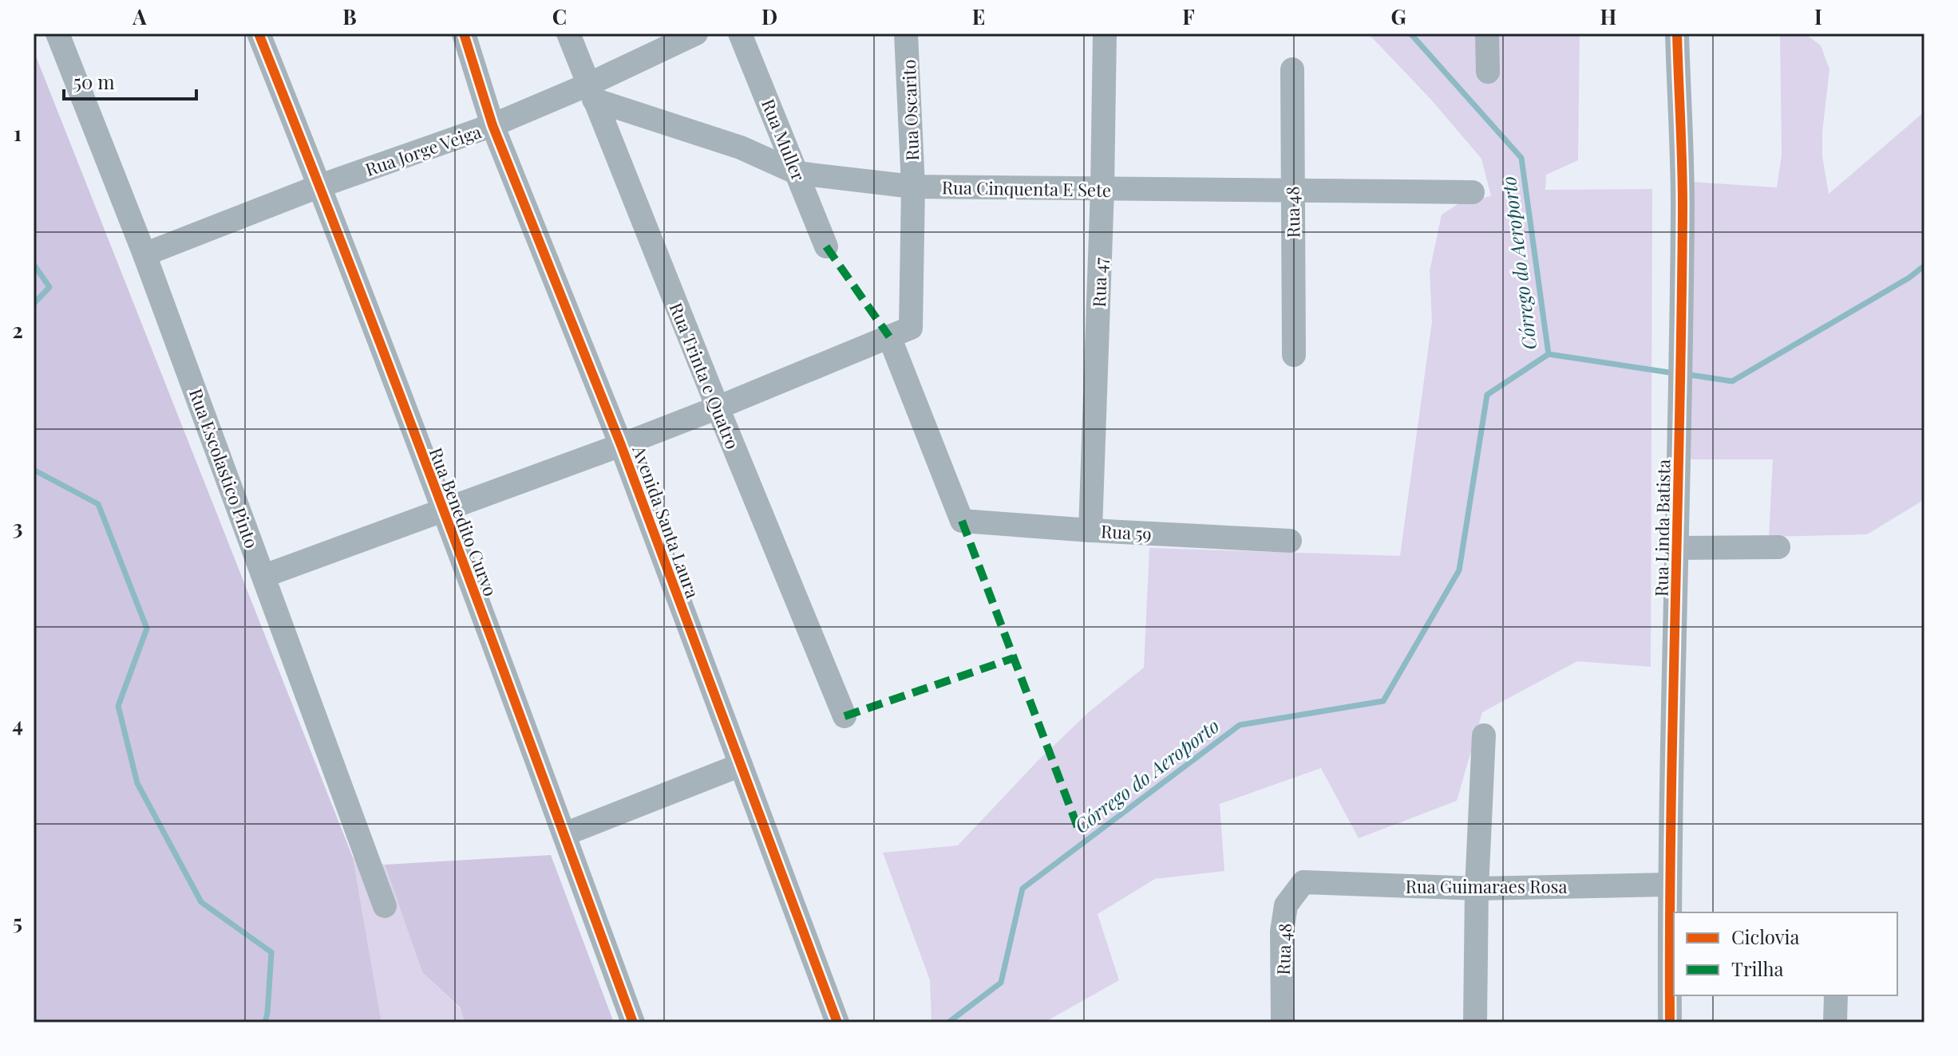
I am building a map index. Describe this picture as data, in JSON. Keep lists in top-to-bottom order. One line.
{"streets":{"street":["Rua Oscarito","Rua Muller","Rua Jorge Veiga","Rua Cinquenta E Sete","Rua 48","Rua 47","Rua Trinta e Quatro","Rua Escolastico Pinto","Rua Benedito Curvo","Avenida Santa Laura","Rua Linda Batista","Rua 59","Rua Guimaraes Rosa"]},"crossings":[["Rua Oscarito","Rua Cinquenta E Sete"],["Rua Oscarito","Rua 59"],["Rua Muller","Rua Cinquenta E Sete"],["Rua Jorge Veiga","Rua Cinquenta E Sete"],["Rua Jorge Veiga","Rua Trinta e Quatro"],["Rua Jorge Veiga","Rua Escolastico Pinto"],["Rua Jorge Veiga","Rua Benedito Curvo"],["Rua Jorge Veiga","Avenida Santa Laura"],["Rua Cinquenta E Sete","Rua 48"],["Rua Cinquenta E Sete","Rua 47"],["Rua Cinquenta E Sete","Rua Trinta e Quatro"],["Rua 48","Rua Guimaraes Rosa"],["Rua 47","Rua 59"],["Rua Linda Batista","Rua Guimaraes Rosa"]],"water":["Córrego do Aeroporto"],"legend":["Ciclovia","Trilha"],"scale_bar":"50 m","grid":{"columns":["A","B","C","D","E","F","G","H","I"],"rows":["1","2","3","4","5"]}}
